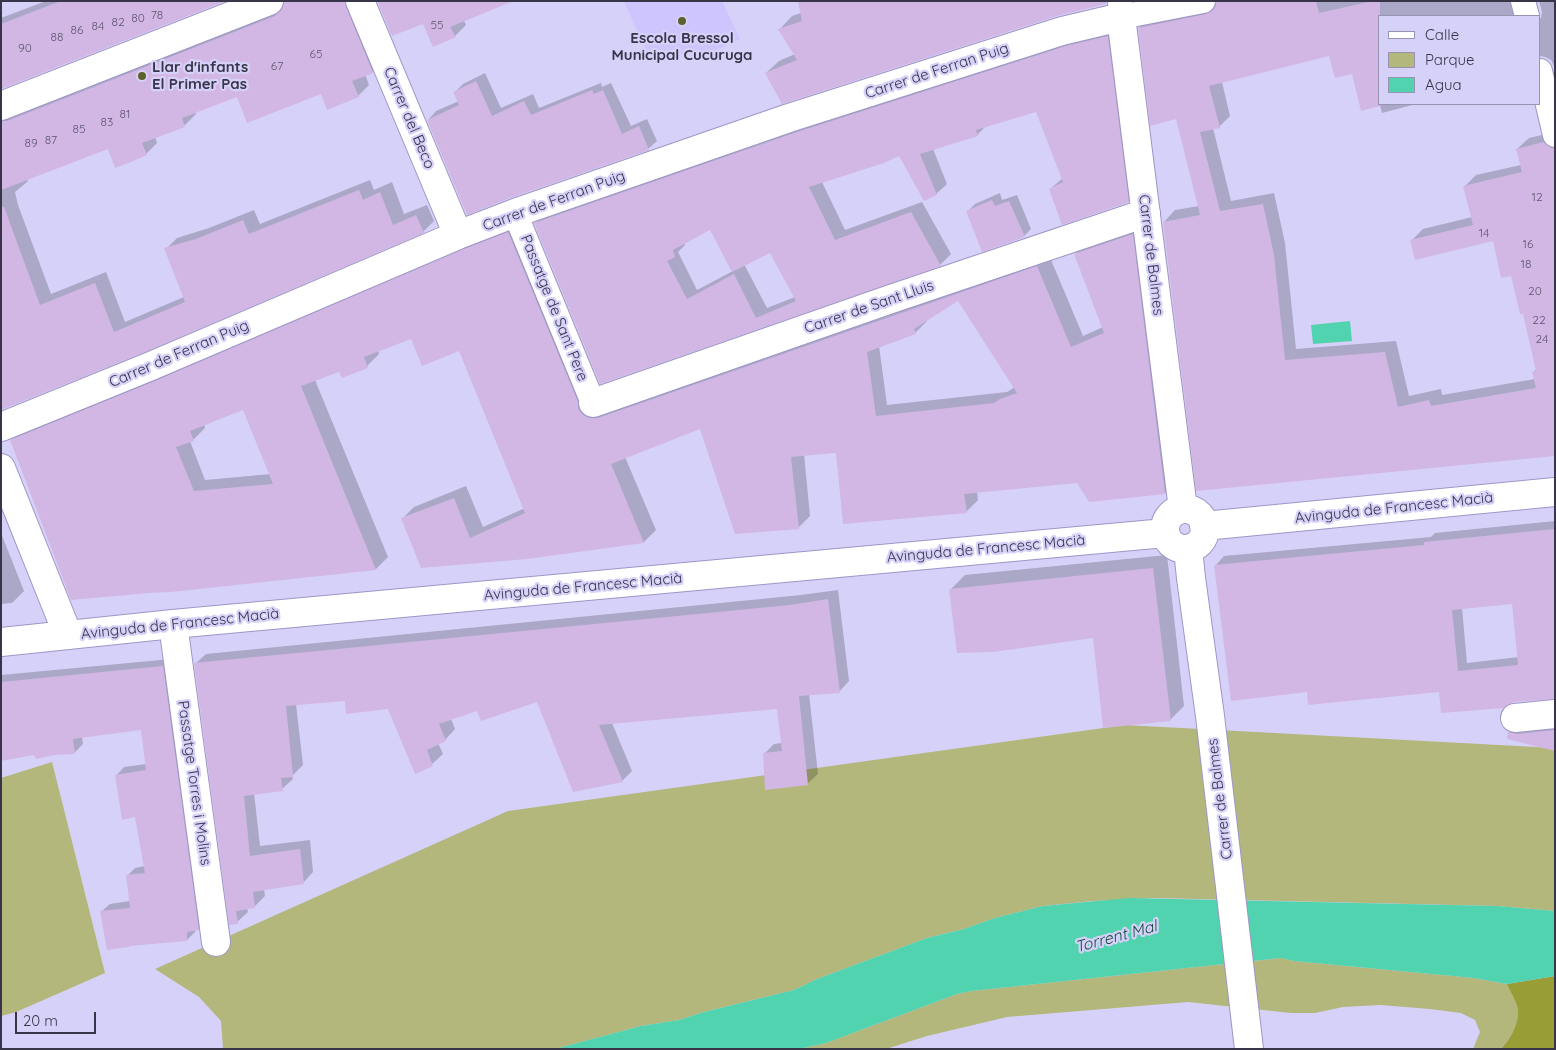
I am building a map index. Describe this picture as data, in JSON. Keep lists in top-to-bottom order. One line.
{"streets":{"street":["Carrer de Ferran Puig","Carrer del Beco","Carrer de Balmes","Carrer de Sant Lluis","Passatge de Sant Pere","Avinguda de Francesc Macià","Passatge Torres i Molins"]},"crossings":[["Carrer de Ferran Puig","Carrer del Beco"],["Carrer de Ferran Puig","Carrer de Balmes"],["Carrer de Ferran Puig","Passatge de Sant Pere"],["Carrer de Balmes","Carrer de Sant Lluis"],["Carrer de Balmes","Avinguda de Francesc Macià"],["Carrer de Sant Lluis","Passatge de Sant Pere"],["Avinguda de Francesc Macià","Passatge Torres i Molins"]],"water":["Torrent Mal"],"places":["Escola Bressol Municipal Cucuruga","Llar d'infants El Primer Pas"],"house_numbers":["78","80","82","55","84","86","88","90","65","67","81","83","85","87","89","12","14","16","18","20","22","24"],"legend":["Calle","Parque","Agua"],"scale_bar":"20 m"}
